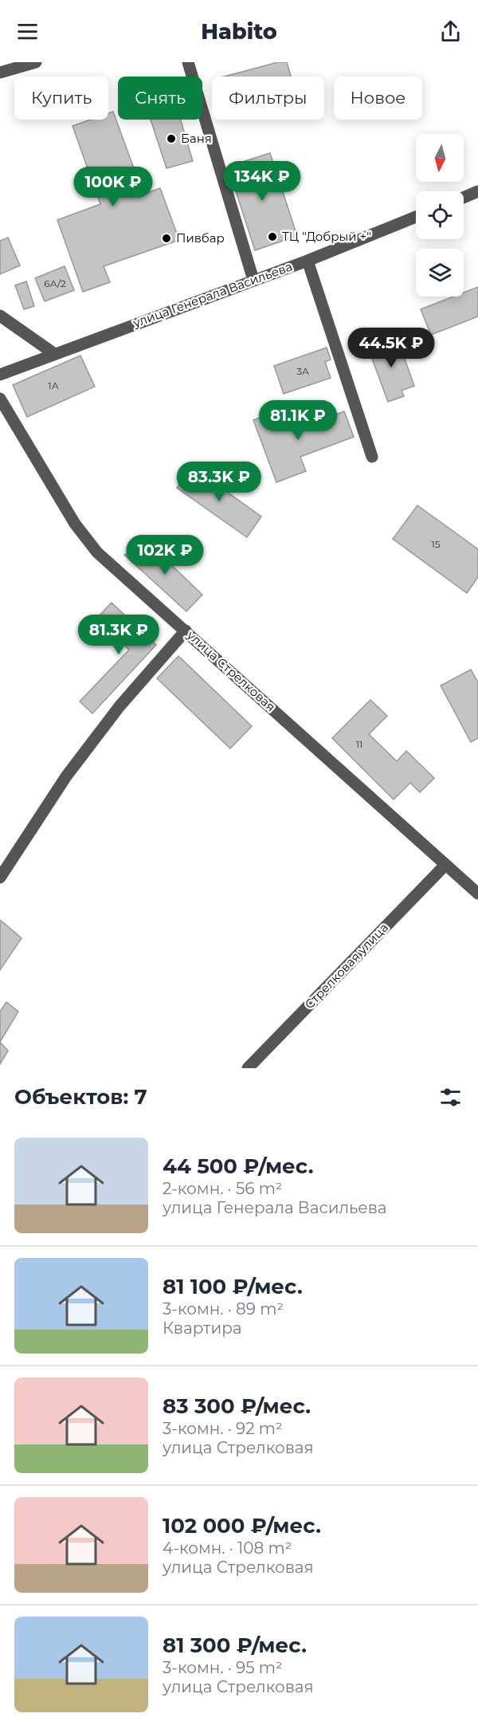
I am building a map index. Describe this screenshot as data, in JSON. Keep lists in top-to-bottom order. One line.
{"streets":{"street":["улица Генерала Васильева","улица Стрелковая","Стрелковая улица"]},"crossings":[["улица Стрелковая","Стрелковая улица"]],"places":["Баня","ТЦ \"Добрый +\"","Пивбар"],"house_numbers":["6А/2","3А","1А","15","11"],"north":"bottom","page":{"header":"Habito","chip":["Купить","Снять","Фильтры","Новое"],"price":["134K ₽","100K ₽","44.5K ₽","81.1K ₽","83.3K ₽","102K ₽","81.3K ₽"],"heading":"Объектов: 7","list":[{"name":"44 500 ₽/мес.","note":"2-комн. · 56 m² · улица Генерала Васильева"},{"name":"81 100 ₽/мес.","note":"3-комн. · 89 m² · Квартира"},{"name":"83 300 ₽/мес.","note":"3-комн. · 92 m² · улица Стрелковая"},{"name":"102 000 ₽/мес.","note":"4-комн. · 108 m² · улица Стрелковая"},{"name":"81 300 ₽/мес.","note":"3-комн. · 95 m² · улица Стрелковая"}]}}
